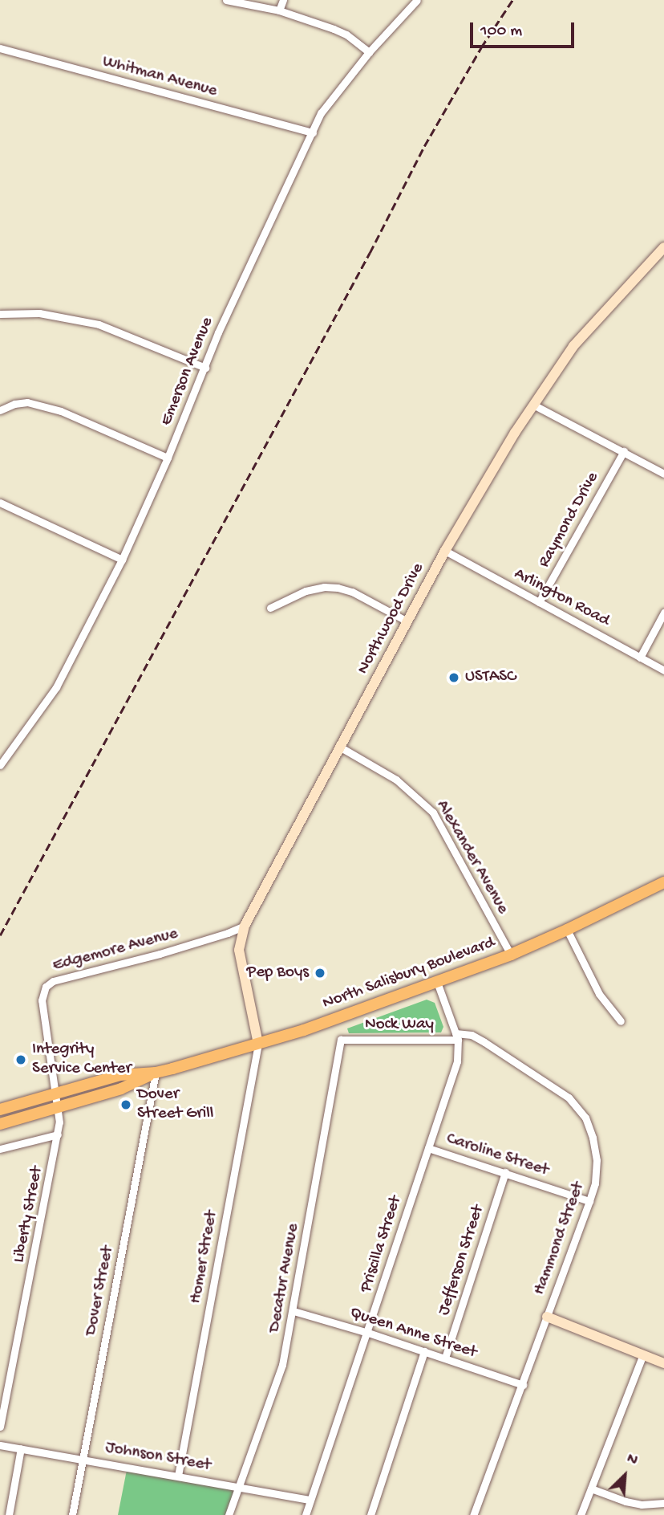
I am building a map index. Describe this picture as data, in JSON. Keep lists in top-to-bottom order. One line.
{"streets":{"main road":["North Salisbury Boulevard"],"street":["Whitman Avenue","Emerson Avenue","Raymond Drive","Arlington Road","Northwood Drive","Alexander Avenue","Edgemore Avenue","Nock Way","Caroline Street","Liberty Street","Hammond Street","Priscilla Street","Homer Street","Jefferson Street","Decatur Avenue","Dover Street","Queen Anne Street","Johnson Street"]},"crossings":[["Whitman Avenue","Emerson Avenue"],["Raymond Drive","Arlington Road"],["Arlington Road","Northwood Drive"],["Northwood Drive","Alexander Avenue"],["Northwood Drive","Edgemore Avenue"],["Northwood Drive","North Salisbury Boulevard"],["Northwood Drive","Homer Street"],["Alexander Avenue","North Salisbury Boulevard"],["Edgemore Avenue","North Salisbury Boulevard"],["Edgemore Avenue","Liberty Street"],["North Salisbury Boulevard","Liberty Street"],["North Salisbury Boulevard","Priscilla Street"],["North Salisbury Boulevard","Homer Street"],["North Salisbury Boulevard","Dover Street"],["Nock Way","Hammond Street"],["Nock Way","Priscilla Street"],["Nock Way","Decatur Avenue"],["Caroline Street","Hammond Street"],["Caroline Street","Priscilla Street"],["Caroline Street","Jefferson Street"],["Hammond Street","Priscilla Street"],["Hammond Street","Queen Anne Street"],["Priscilla Street","Queen Anne Street"],["Priscilla Street","Johnson Street"],["Homer Street","Johnson Street"],["Jefferson Street","Queen Anne Street"],["Decatur Avenue","Queen Anne Street"],["Decatur Avenue","Johnson Street"],["Dover Street","Johnson Street"]],"places":["USTASC","Pep Boys","Integrity Service Center","Dover Street Grill"],"scale_bar":"100 m","north":"top right"}
